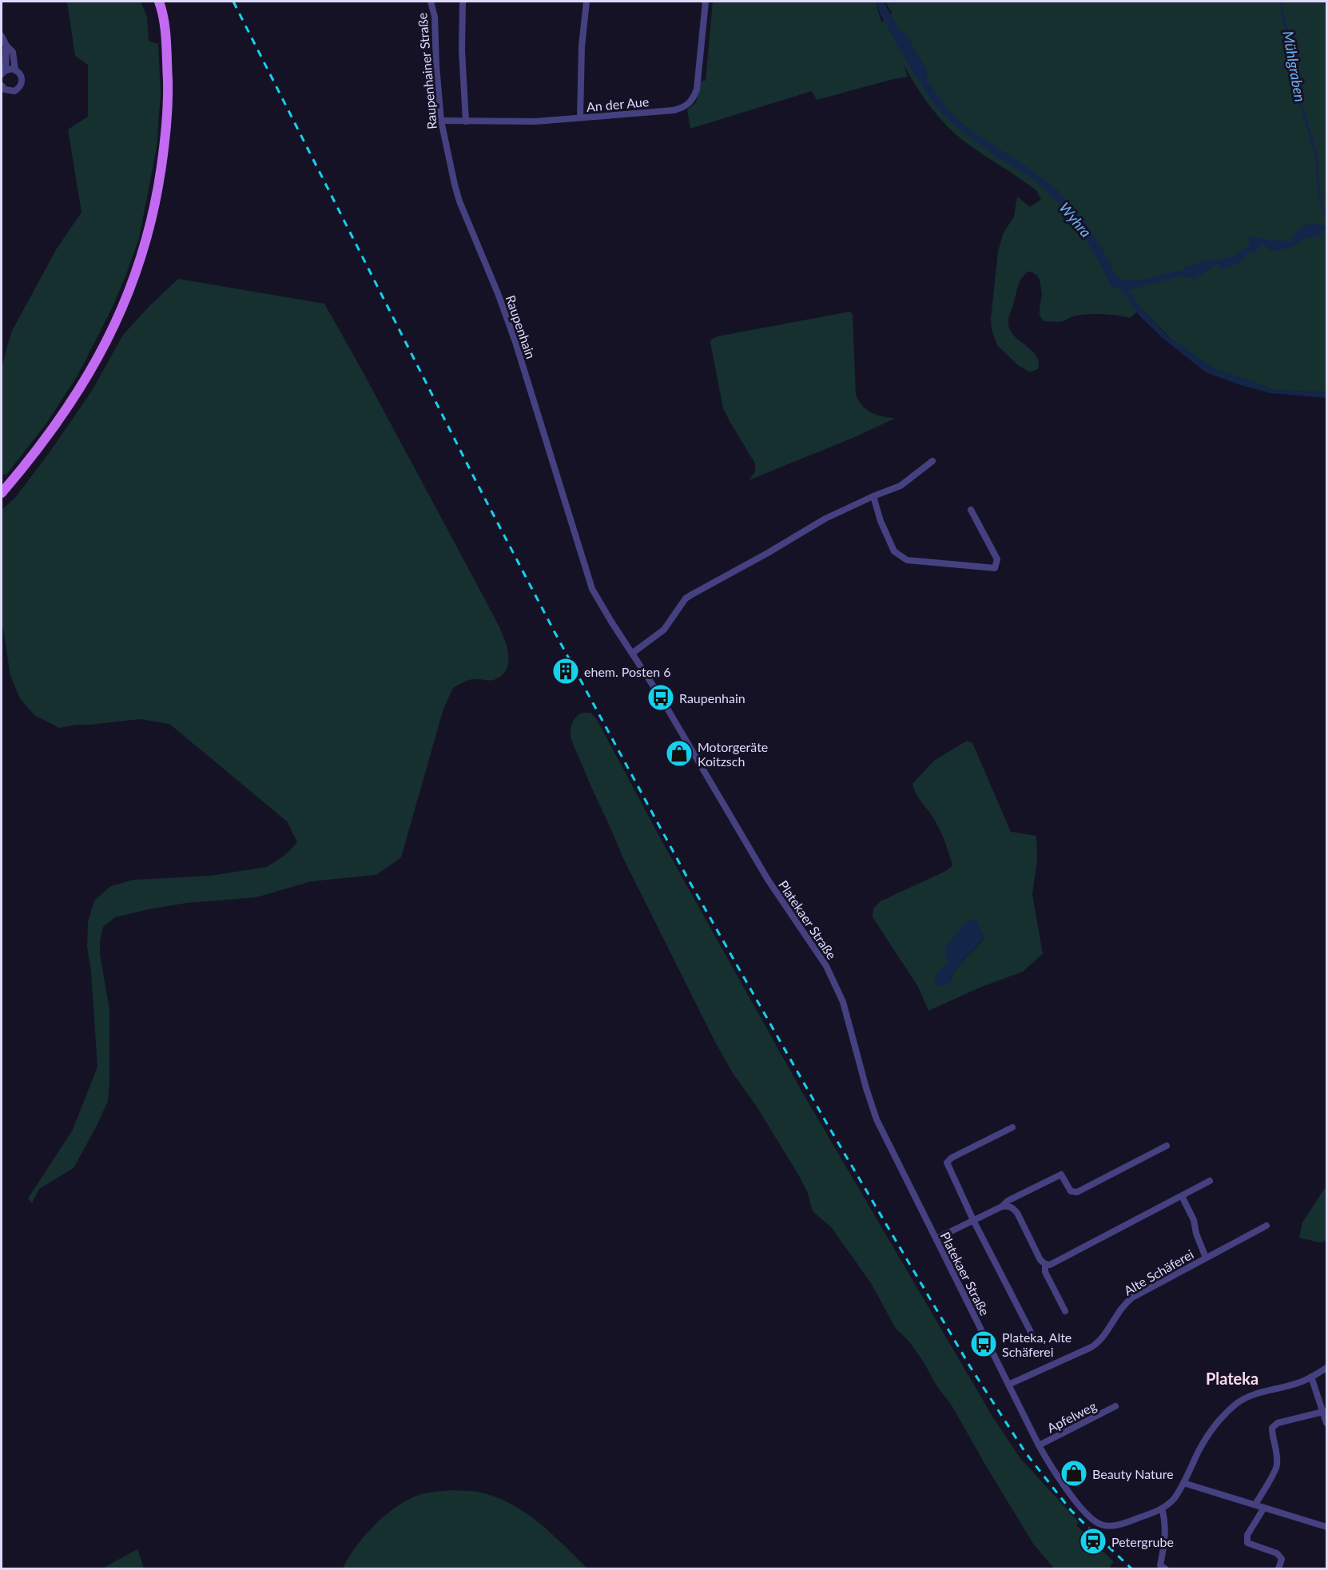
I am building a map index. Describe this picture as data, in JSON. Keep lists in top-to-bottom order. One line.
{"streets":{"street":["Raupenhainer Straße","An der Aue","Raupenhain","Platekaer Straße","Alte Schäferei","Apfelweg"]},"crossings":[["Raupenhainer Straße","An der Aue"],["Raupenhainer Straße","Raupenhain"],["Raupenhain","Platekaer Straße"],["Platekaer Straße","Alte Schäferei"],["Platekaer Straße","Apfelweg"]],"districts":["Plateka"],"water":["Mühlgraben","Wyhra"],"places":{"building":["ehem. Posten 6"],"bus stop":["Raupenhain","Plateka, Alte Schäferei"],"shop":["Motorgeräte Koitzsch","Beauty Nature"],"station":["Petergrube"]}}
